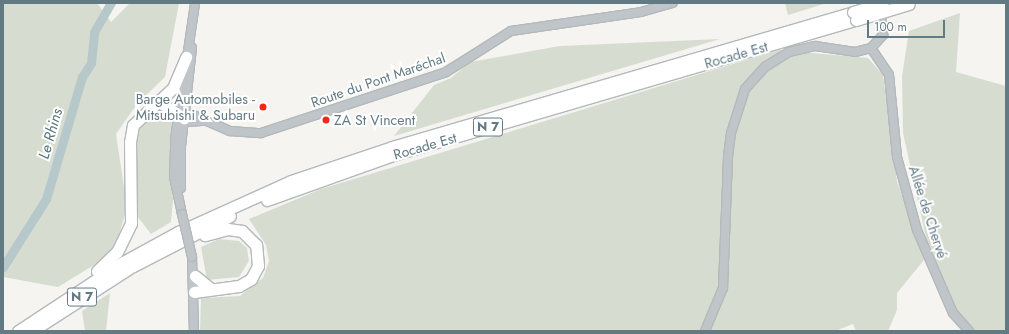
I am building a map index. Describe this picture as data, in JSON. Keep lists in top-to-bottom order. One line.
{"streets":{"highway":["Rocade Est","N 7"],"street":["Route du Pont Maréchal","Allée de Chervé"]},"water":["Le Rhins"],"places":["Barge Automobiles - Mitsubishi & Subaru","ZA St Vincent"],"scale_bar":"100 m"}
